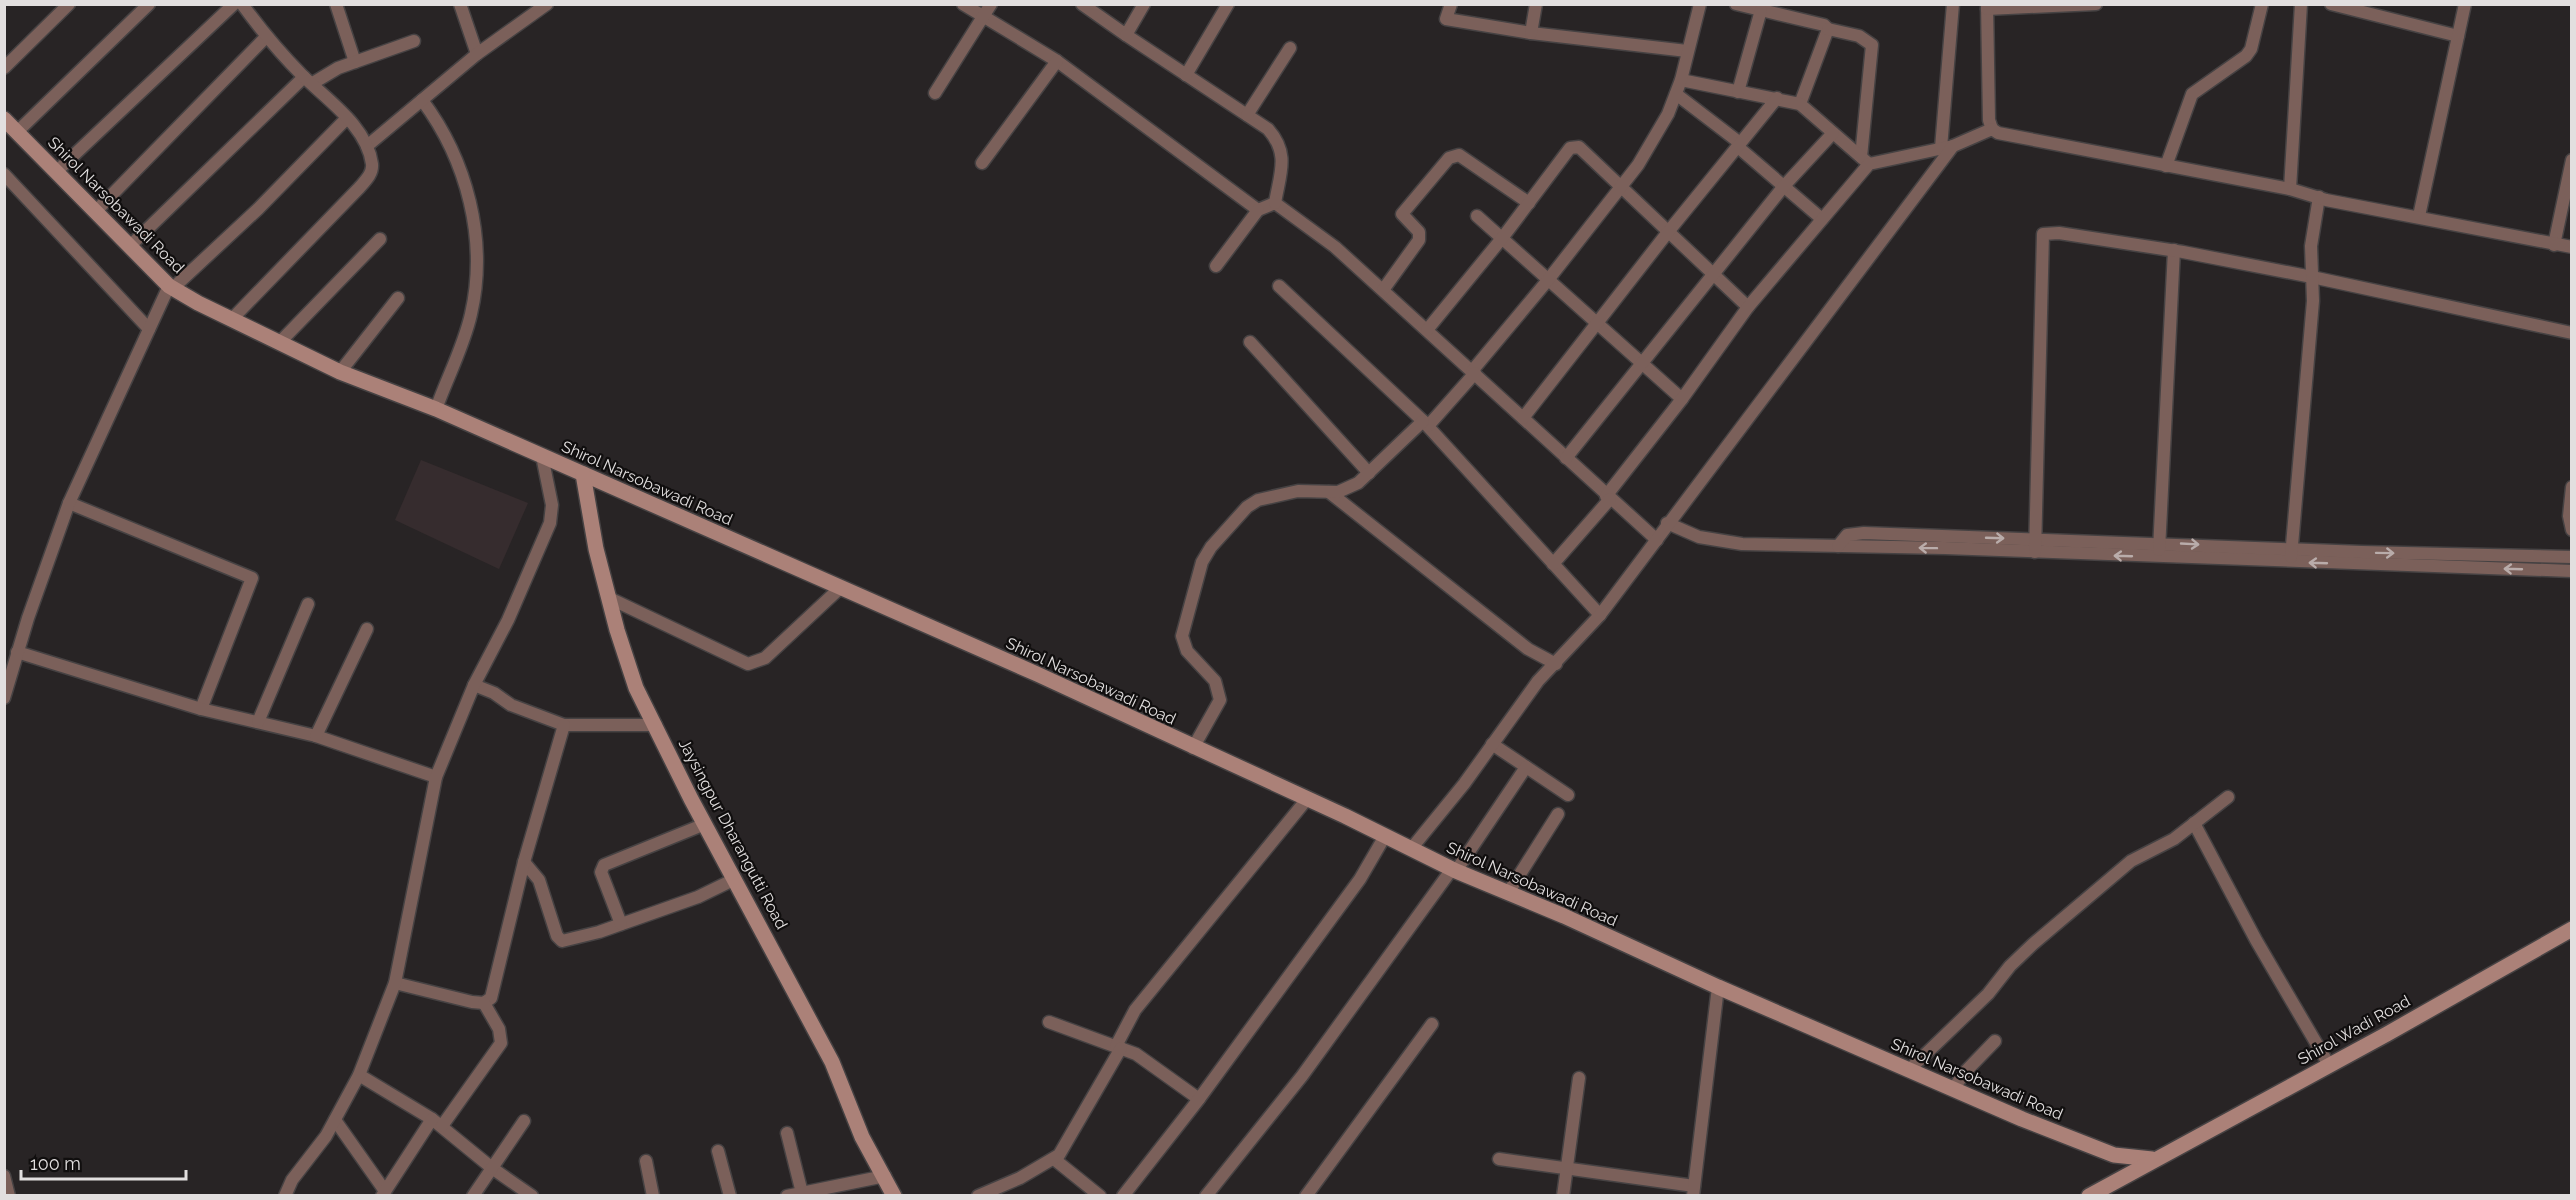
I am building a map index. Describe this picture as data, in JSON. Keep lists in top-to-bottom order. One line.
{"streets":{"main road":["Shirol Narsobawadi Road","Jaysingpur Dharangutti Road","Shirol Wadi Road"]},"crossings":[["Shirol Narsobawadi Road","Jaysingpur Dharangutti Road"],["Shirol Narsobawadi Road","Shirol Wadi Road"]],"scale_bar":"100 m"}
